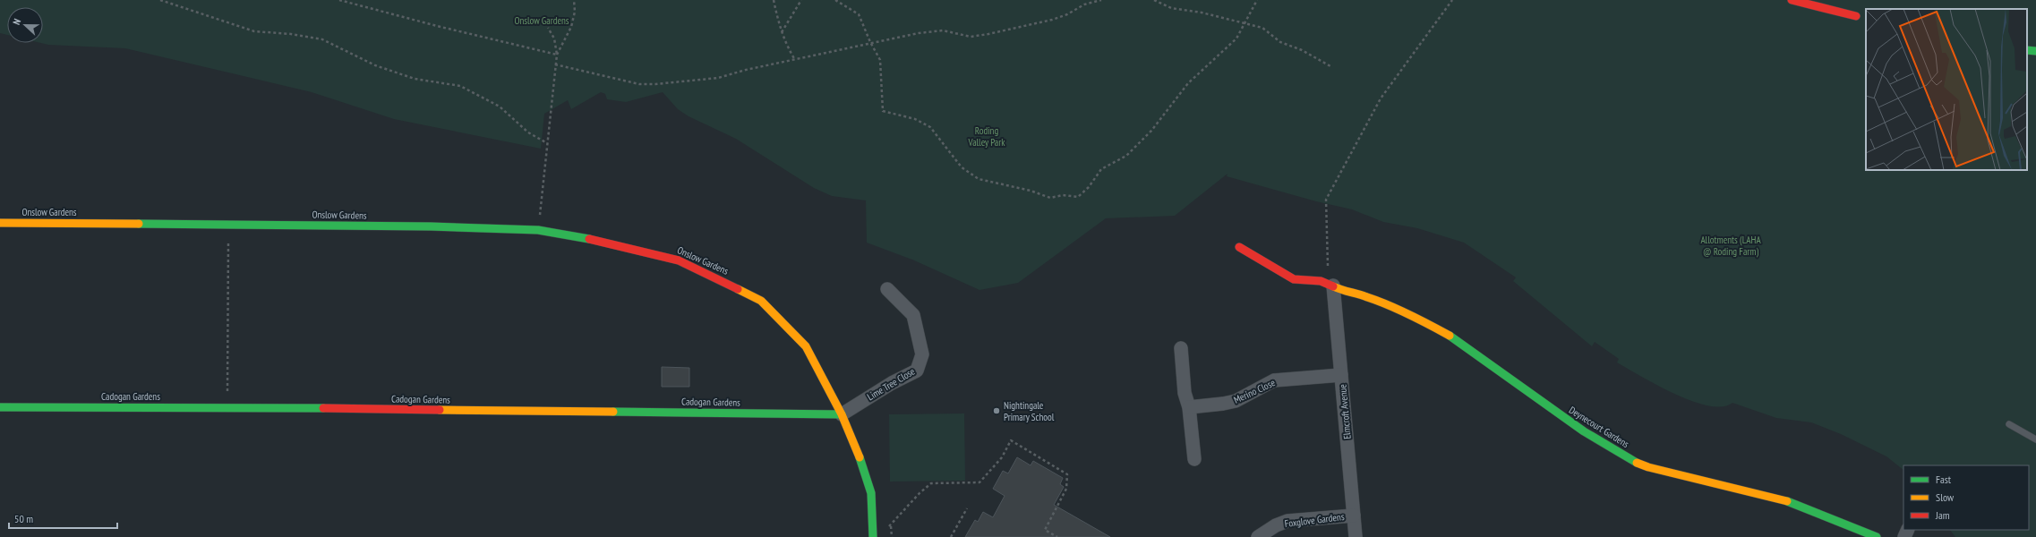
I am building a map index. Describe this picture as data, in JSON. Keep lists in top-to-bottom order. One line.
{"streets":{"main road":["Onslow Gardens","Cadogan Gardens","Deynecourt Gardens"],"street":["Lime Tree Close","Merino Close","Elmcroft Avenue","Foxglove Gardens"]},"crossings":[["Onslow Gardens","Lime Tree Close"],["Onslow Gardens","Cadogan Gardens"],["Lime Tree Close","Cadogan Gardens"],["Merino Close","Elmcroft Avenue"],["Elmcroft Avenue","Deynecourt Gardens"],["Elmcroft Avenue","Foxglove Gardens"]],"parks":["Onslow Gardens","Roding Valley Park","Allotments (LAHA @ Roding Farm)"],"places":["Nightingale Primary School"],"legend":["Fast","Slow","Jam"],"scale_bar":"50 m","north":"left"}
